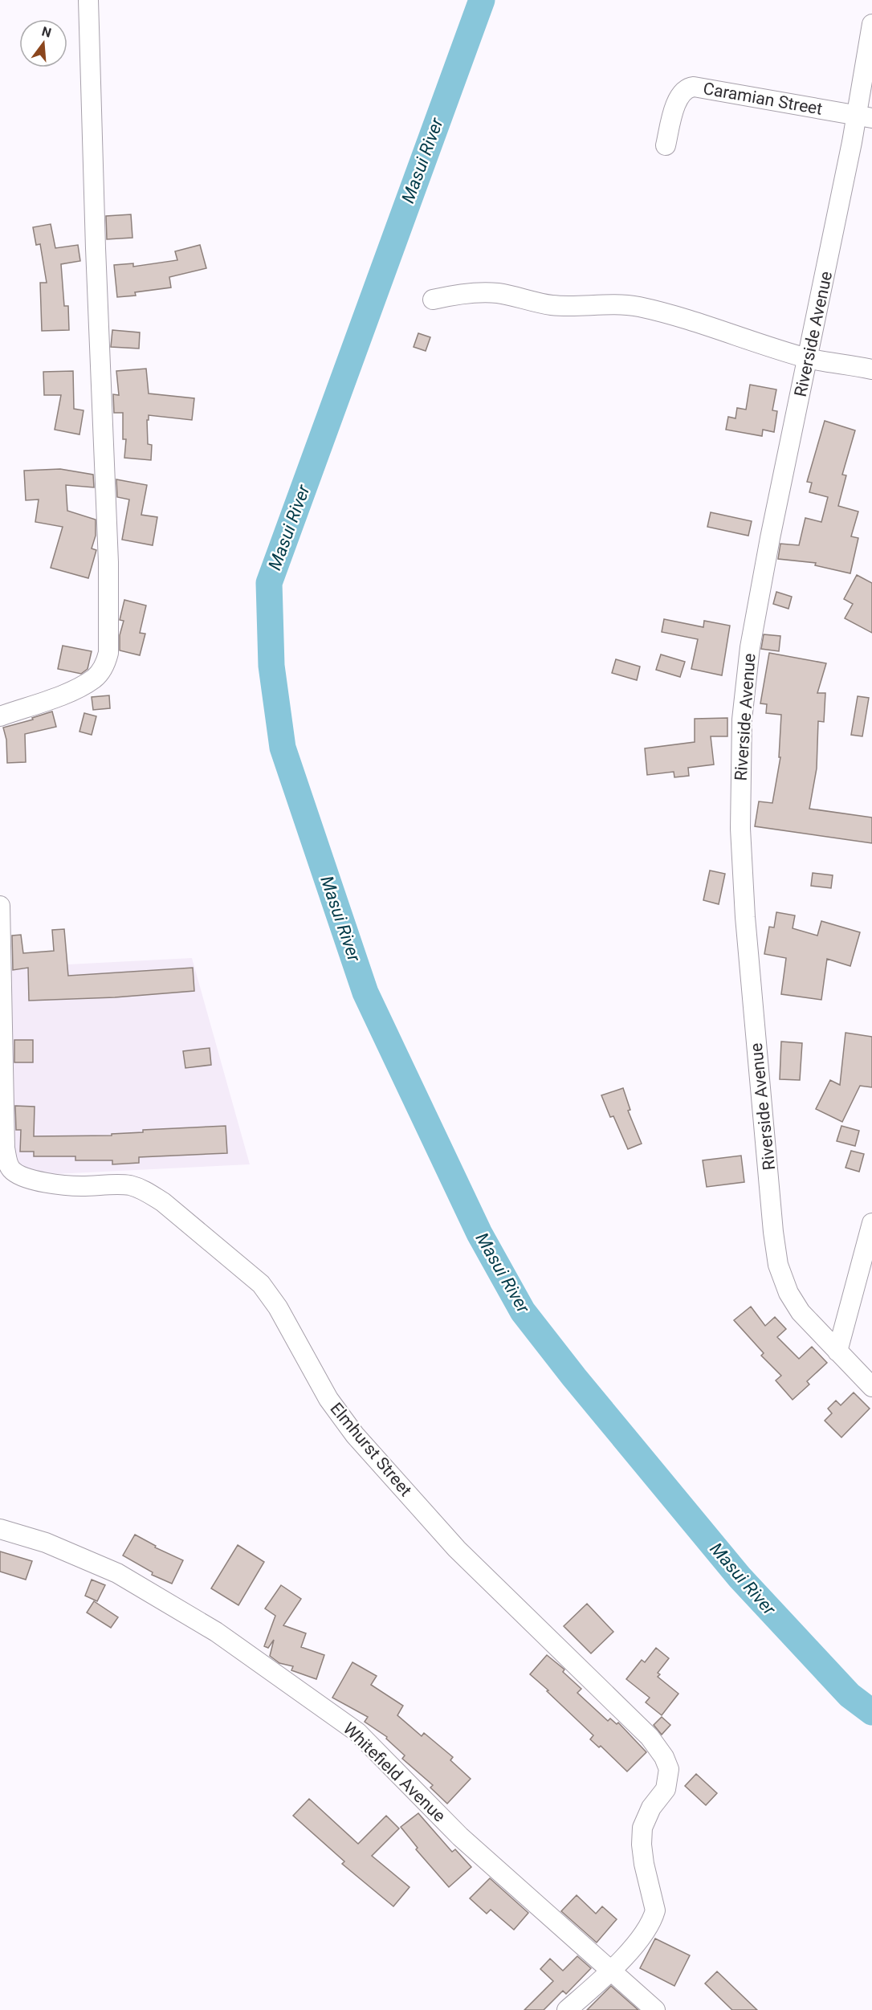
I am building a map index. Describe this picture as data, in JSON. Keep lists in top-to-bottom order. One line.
{"streets":{"street":["Caramian Street","Riverside Avenue","Elmhurst Street","Whitefield Avenue"]},"crossings":[["Caramian Street","Riverside Avenue"],["Elmhurst Street","Whitefield Avenue"]],"water":["Masui River"],"north":"top"}
